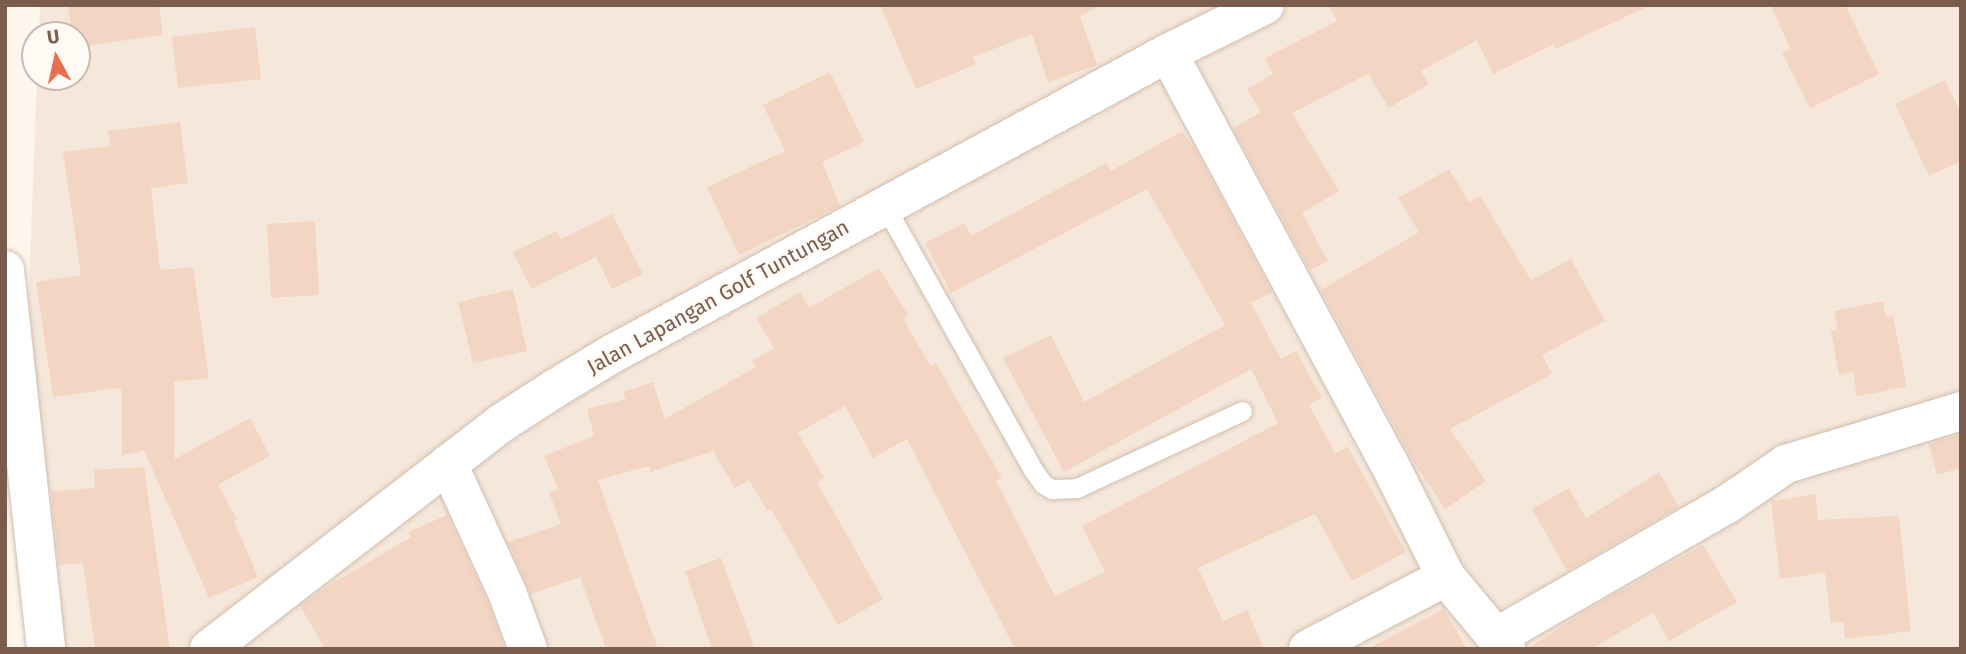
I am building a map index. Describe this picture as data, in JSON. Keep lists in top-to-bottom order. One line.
{"streets":{"street":["Jalan Lapangan Golf Tuntungan"]},"north":"top"}
